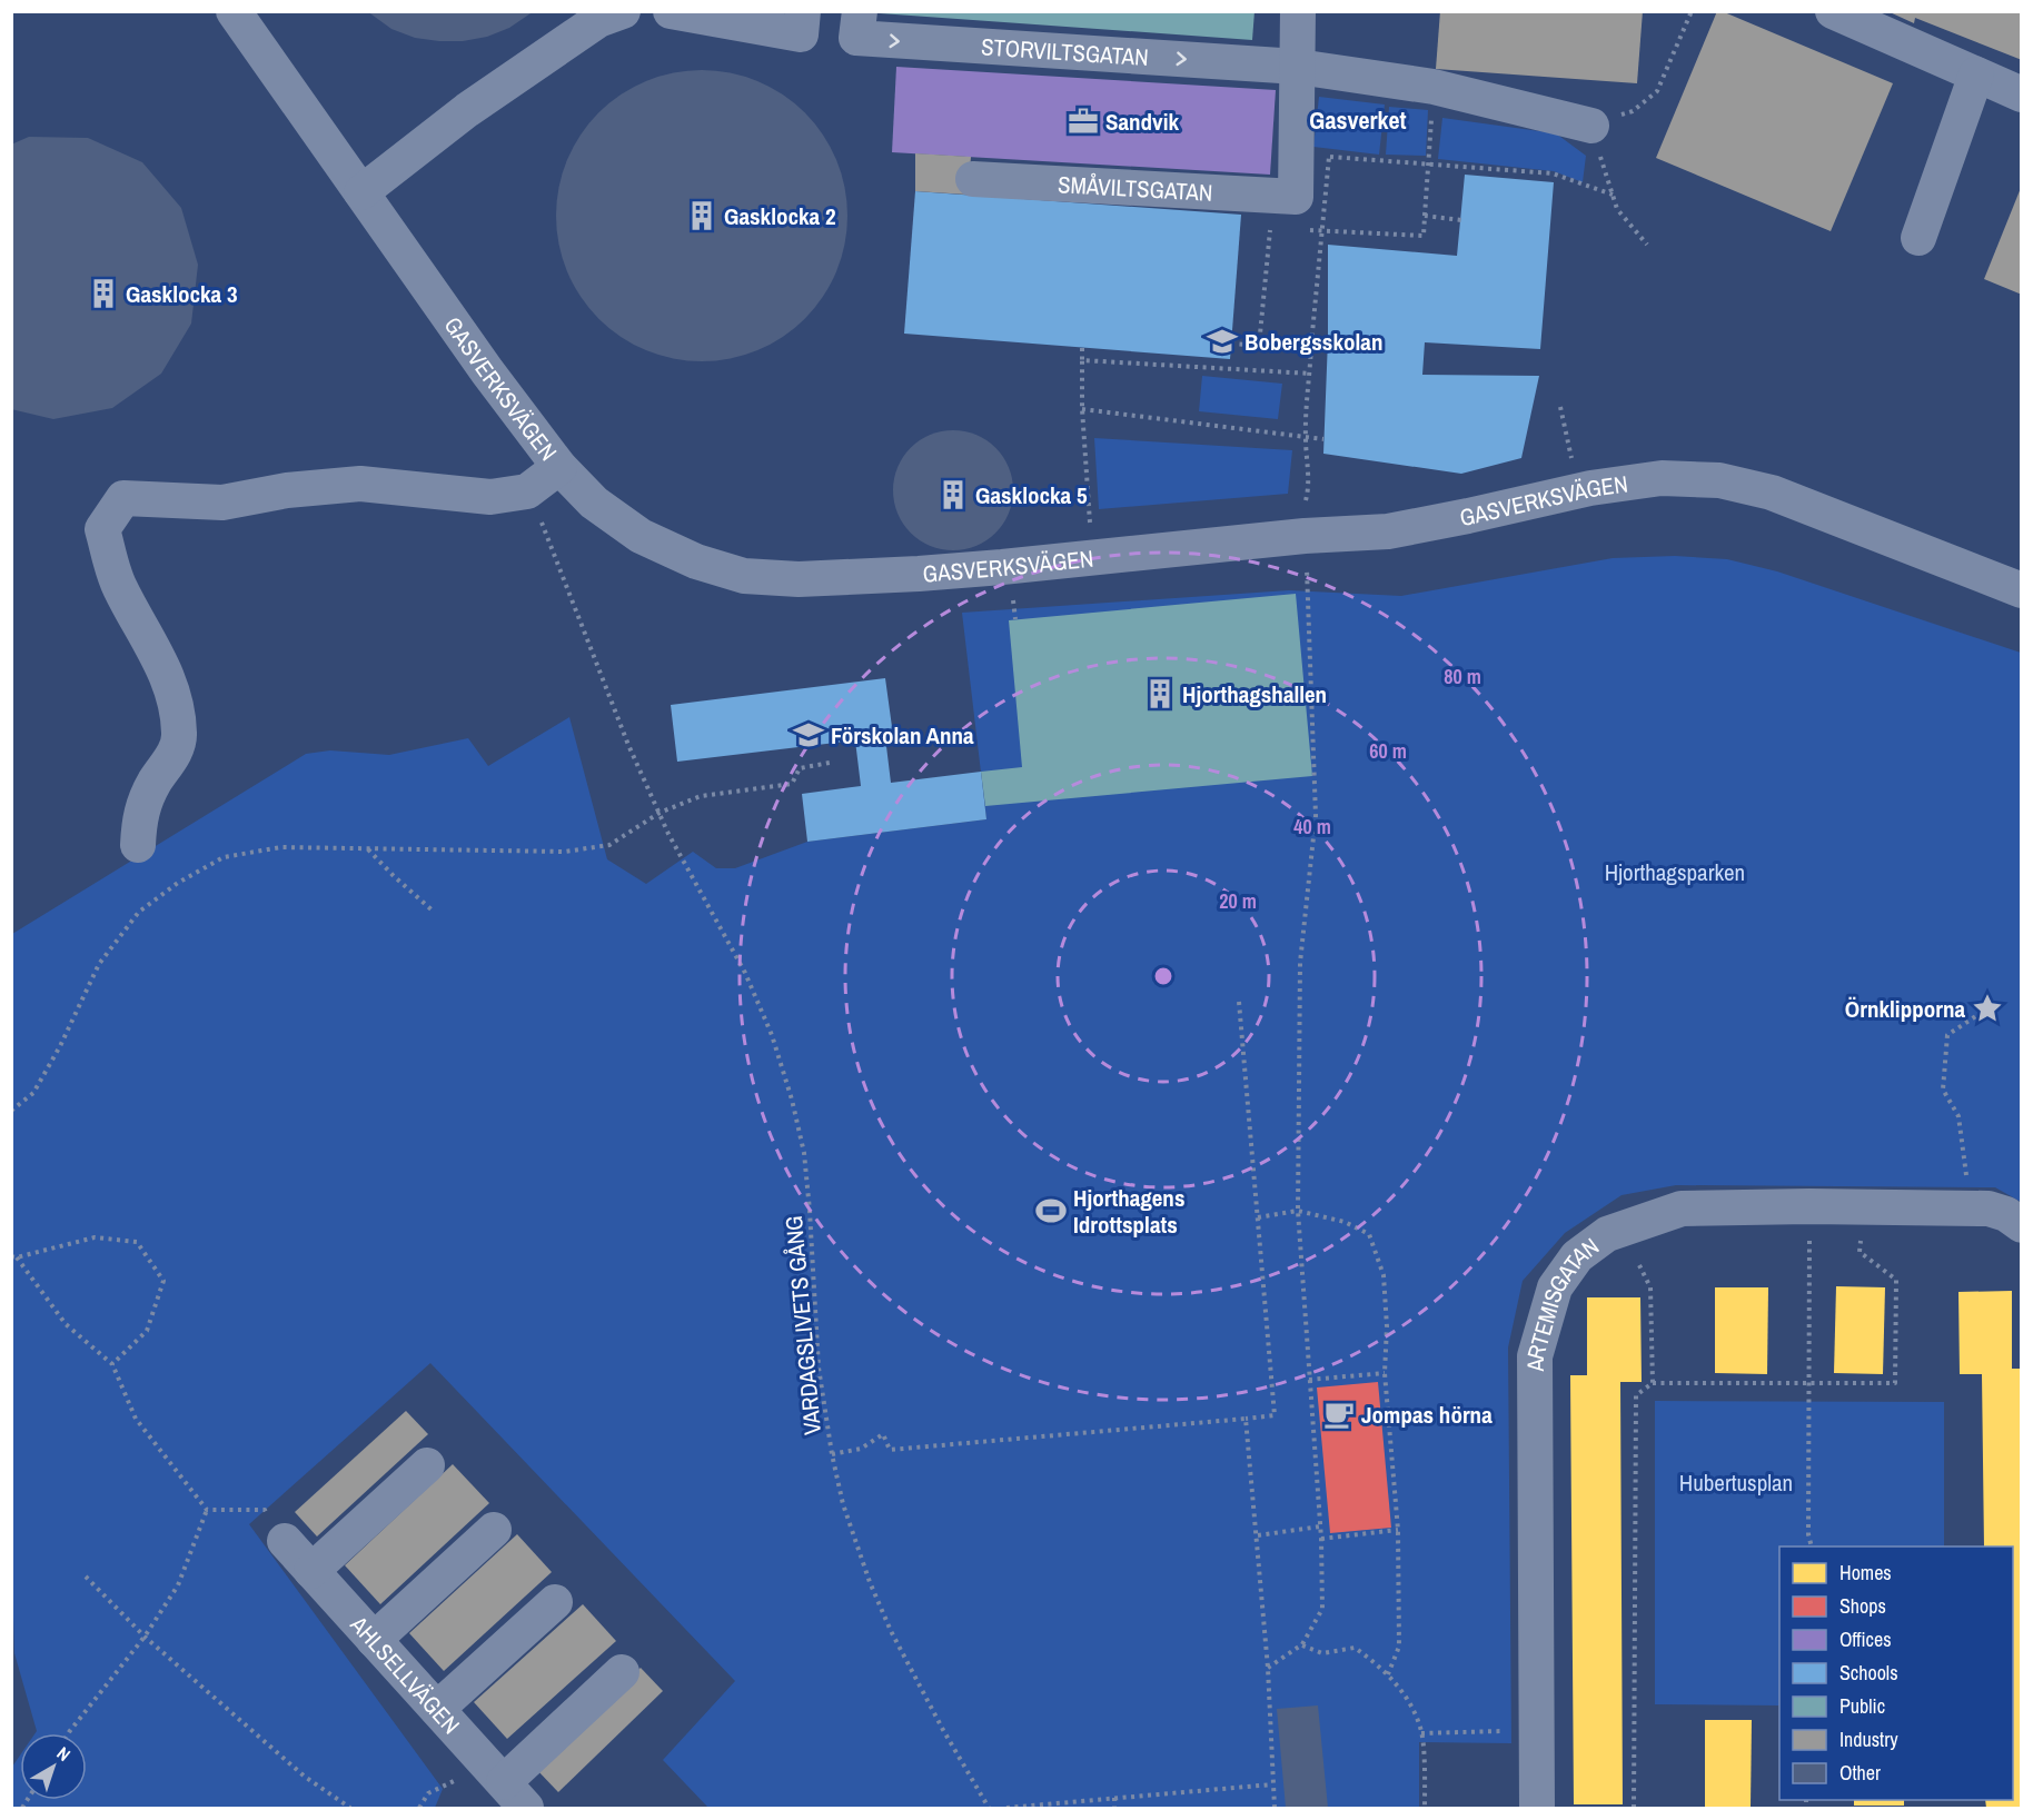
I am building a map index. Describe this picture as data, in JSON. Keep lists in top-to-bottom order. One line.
{"streets":{"street":["STORVILTSGATAN","SMÅVILTSGATAN","GASVERKSVÄGEN","ARTEMISGATAN","AHLSELLVÄGEN"],"path":["VARDAGSLIVETS GÅNG"]},"one_way":["STORVILTSGATAN"],"districts":["Gasverket"],"parks":["Hjorthagsparken","Hubertusplan"],"places":{"office":["Sandvik"],"building":["Gasklocka 2","Gasklocka 3","Gasklocka 5","Hjorthagshallen"],"school or university":["Bobergsskolan","Förskolan Anna"],"place":["Örnklipporna"],"sports":["Hjorthagens Idrottsplats"],"cafe":["Jompas hörna"]},"legend":["Homes","Shops","Offices","Schools","Public","Industry","Other"],"north":"top right","rings":["80 m","60 m","40 m","20 m"]}
